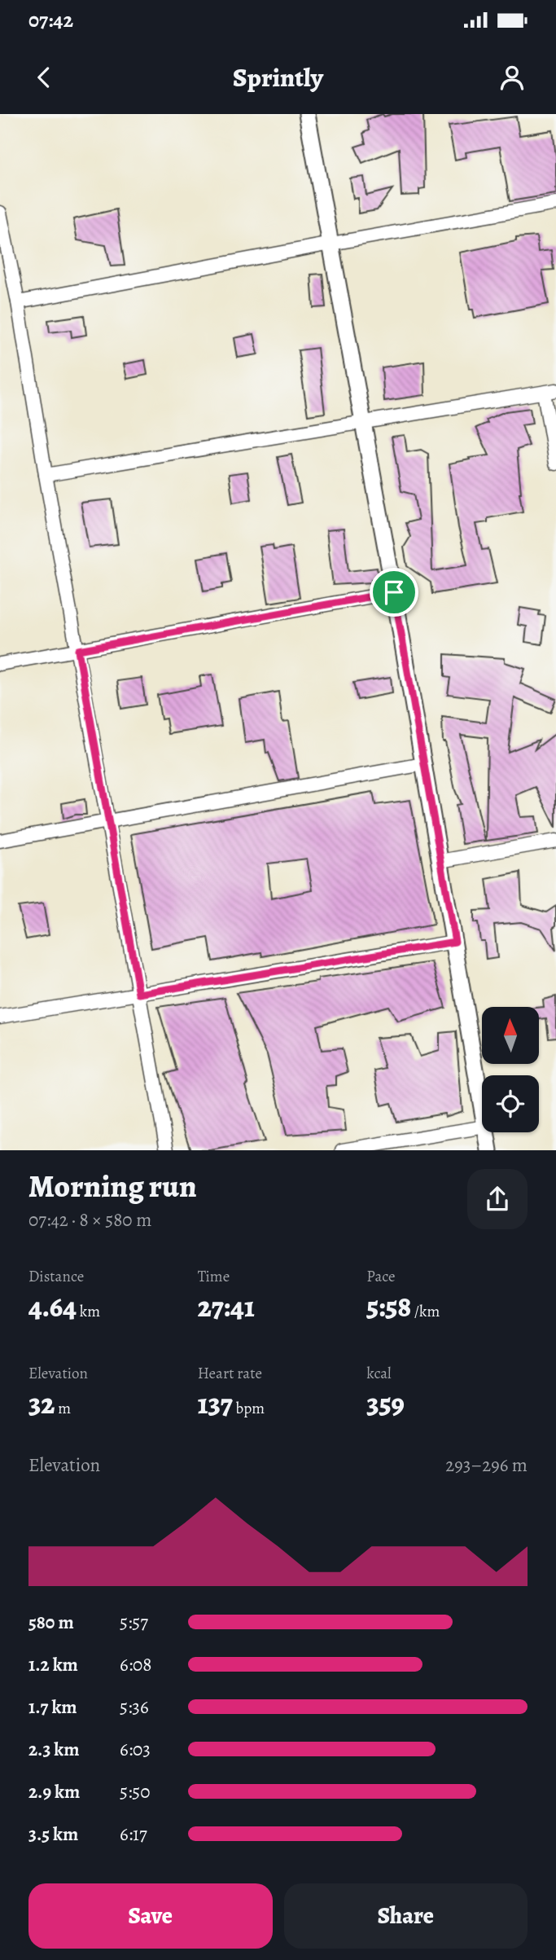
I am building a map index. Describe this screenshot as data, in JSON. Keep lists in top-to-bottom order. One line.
{"north":"top","page":{"status":"07:42","header":"Sprintly","heading":["Morning run","07:42 · 8 × 580 m"],"stats":[["Distance","4.64 km"],["Time","27:41"],["Pace","5:58 /km"],["Elevation","32 m"],["Heart rate","137 bpm"],["kcal","359"]],"chart":["Elevation","293–296 m"],"list":[{"name":"580 m","note":"5:57"},{"name":"1.2 km","note":"6:08"},{"name":"1.7 km","note":"5:36"},{"name":"2.3 km","note":"6:03"},{"name":"2.9 km","note":"5:50"},{"name":"3.5 km","note":"6:17"}],"buttons":["Save","Share"]}}
